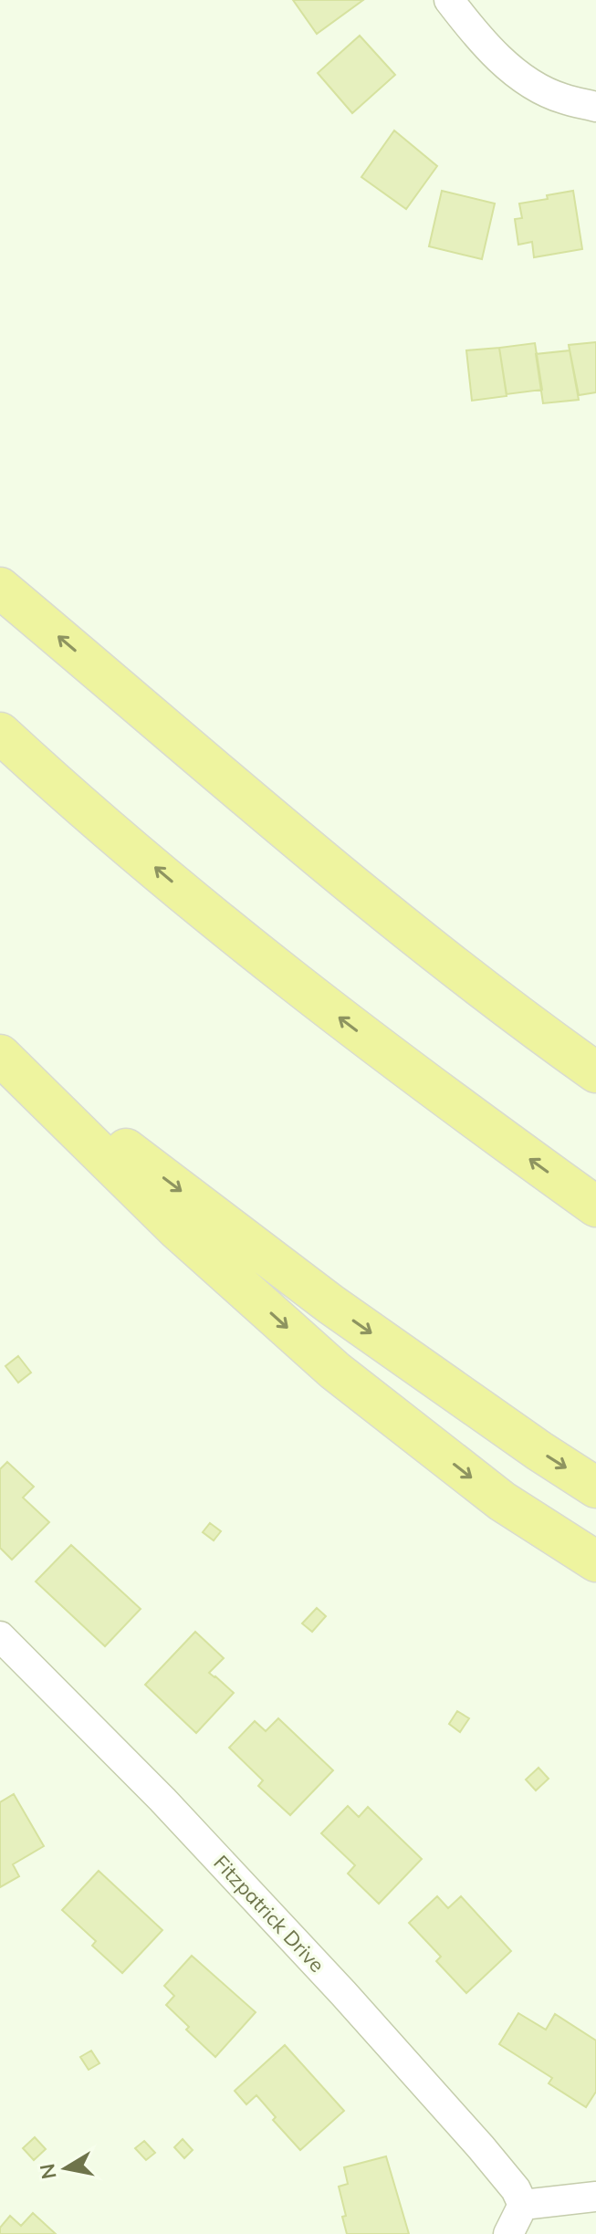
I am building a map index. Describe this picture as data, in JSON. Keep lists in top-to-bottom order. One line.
{"streets":{"street":["Fitzpatrick Drive"]},"north":"left"}
